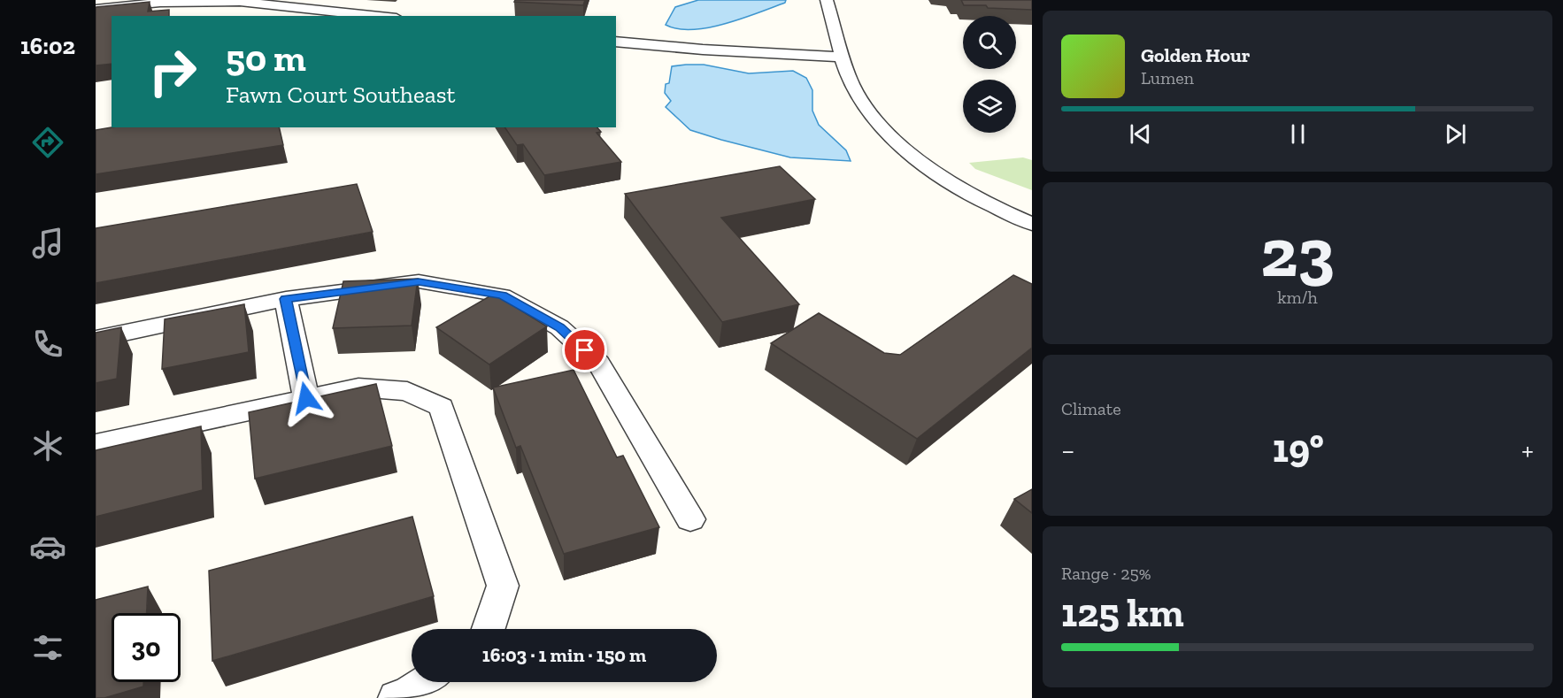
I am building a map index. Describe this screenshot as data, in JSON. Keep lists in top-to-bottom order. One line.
{"page":{"tabs":"16:02","turn":["50 m","Fawn Court Southeast"],"song":["Golden Hour","Lumen"],"tile":[["23","km/h"],"Climate",["Range · 25%","125 km"]],"heat":["−","19°","+"],"limit":"30","trip":"16:03 · 1 min · 150 m"}}
